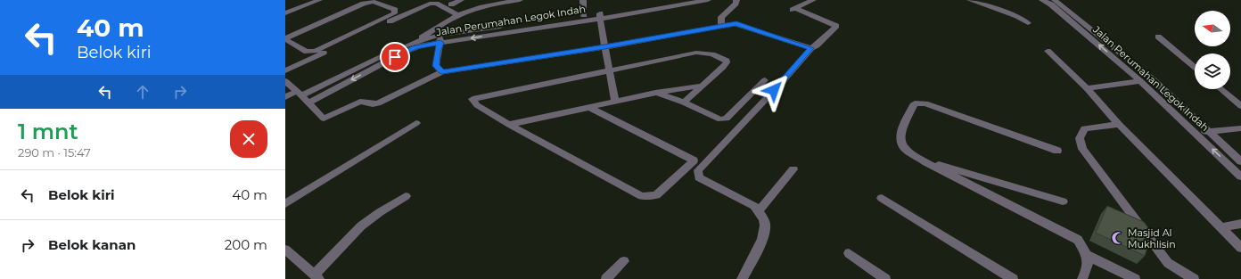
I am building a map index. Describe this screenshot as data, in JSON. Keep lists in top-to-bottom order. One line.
{"streets":{"street":["Jalan Perumahan Legok Indah"]},"places":{"mosque":["Masjid Al Mukhlisin"]},"north":"left","page":{"turn":["40 m","Belok kiri"],"heading":["1 mnt","290 m · 15:47"],"list":[{"name":"Belok kiri","value":"40 m"},{"name":"Belok kanan","value":"200 m"}]}}
